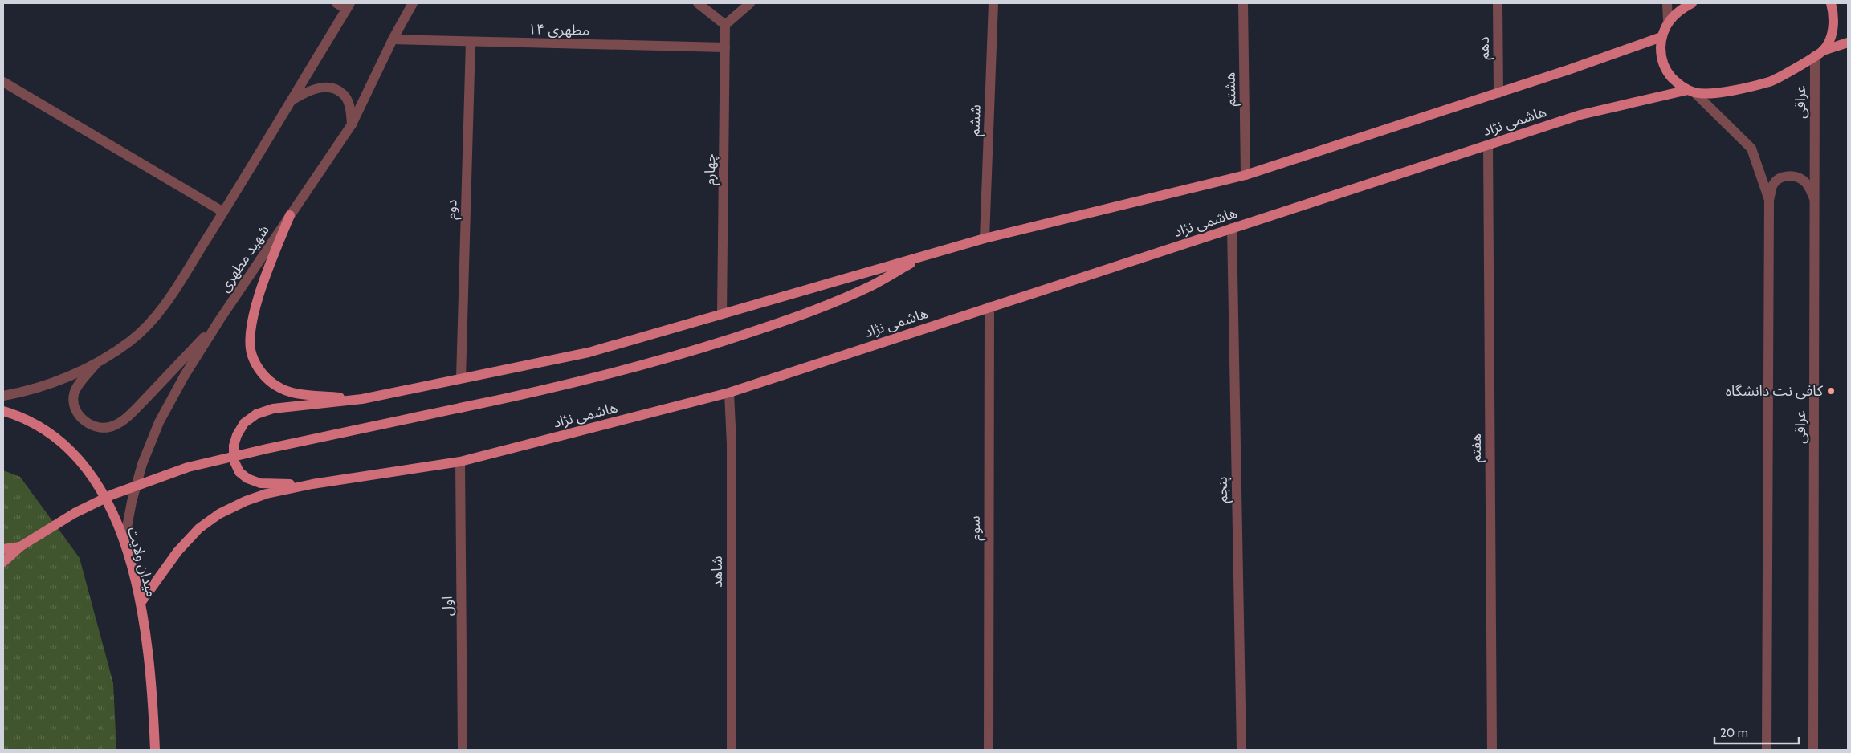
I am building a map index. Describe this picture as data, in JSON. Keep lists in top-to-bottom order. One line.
{"streets":{"main road":["هاشمی نژاد","میدان ولایت"],"street":["مطهری ۱۴","دهم","هشتم","عراقی","ششم","چهارم","دوم","شهید مطهری","هفتم","پنجم","سوم","شاهد","اول"]},"crossings":[["مطهری ۱۴","چهارم"],["مطهری ۱۴","دوم"],["مطهری ۱۴","شهید مطهری"],["عراقی","هاشمی نژاد"],["هاشمی نژاد","هفتم"],["هاشمی نژاد","پنجم"],["هاشمی نژاد","سوم"],["هاشمی نژاد","میدان ولایت"],["هاشمی نژاد","شاهد"],["هاشمی نژاد","اول"],["شهید مطهری","میدان ولایت"]],"places":["کافی نت دانشگاه"],"scale_bar":"20 m"}
